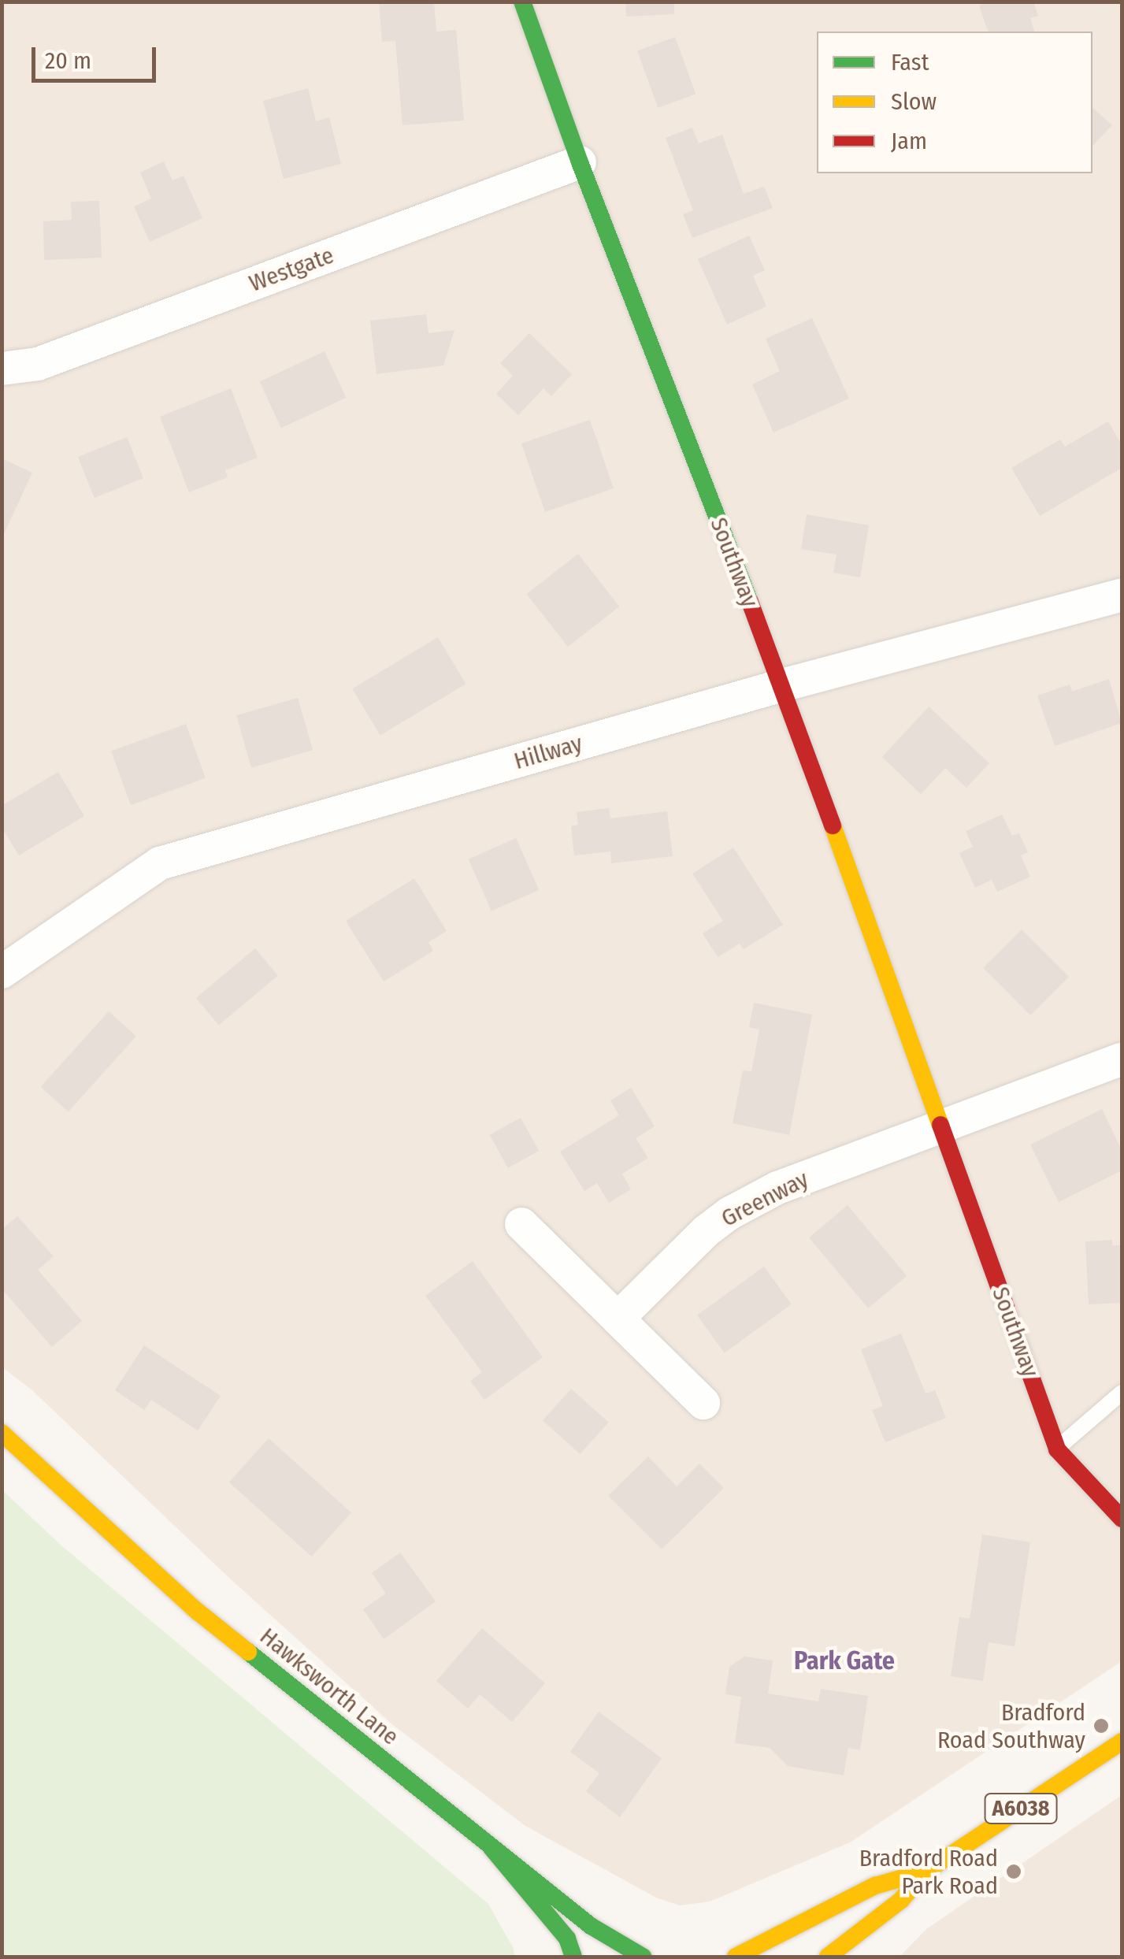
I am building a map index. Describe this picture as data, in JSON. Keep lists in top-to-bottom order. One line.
{"streets":{"street":["Westgate","Southway","Hillway","Greenway","Hawksworth Lane","A6038"]},"crossings":[["Westgate","Southway"],["Southway","Hillway"],["Southway","Greenway"]],"districts":["Park Gate"],"places":["Bradford Road Southway","Bradford Road Park Road"],"legend":["Fast","Slow","Jam"],"scale_bar":"20 m"}
